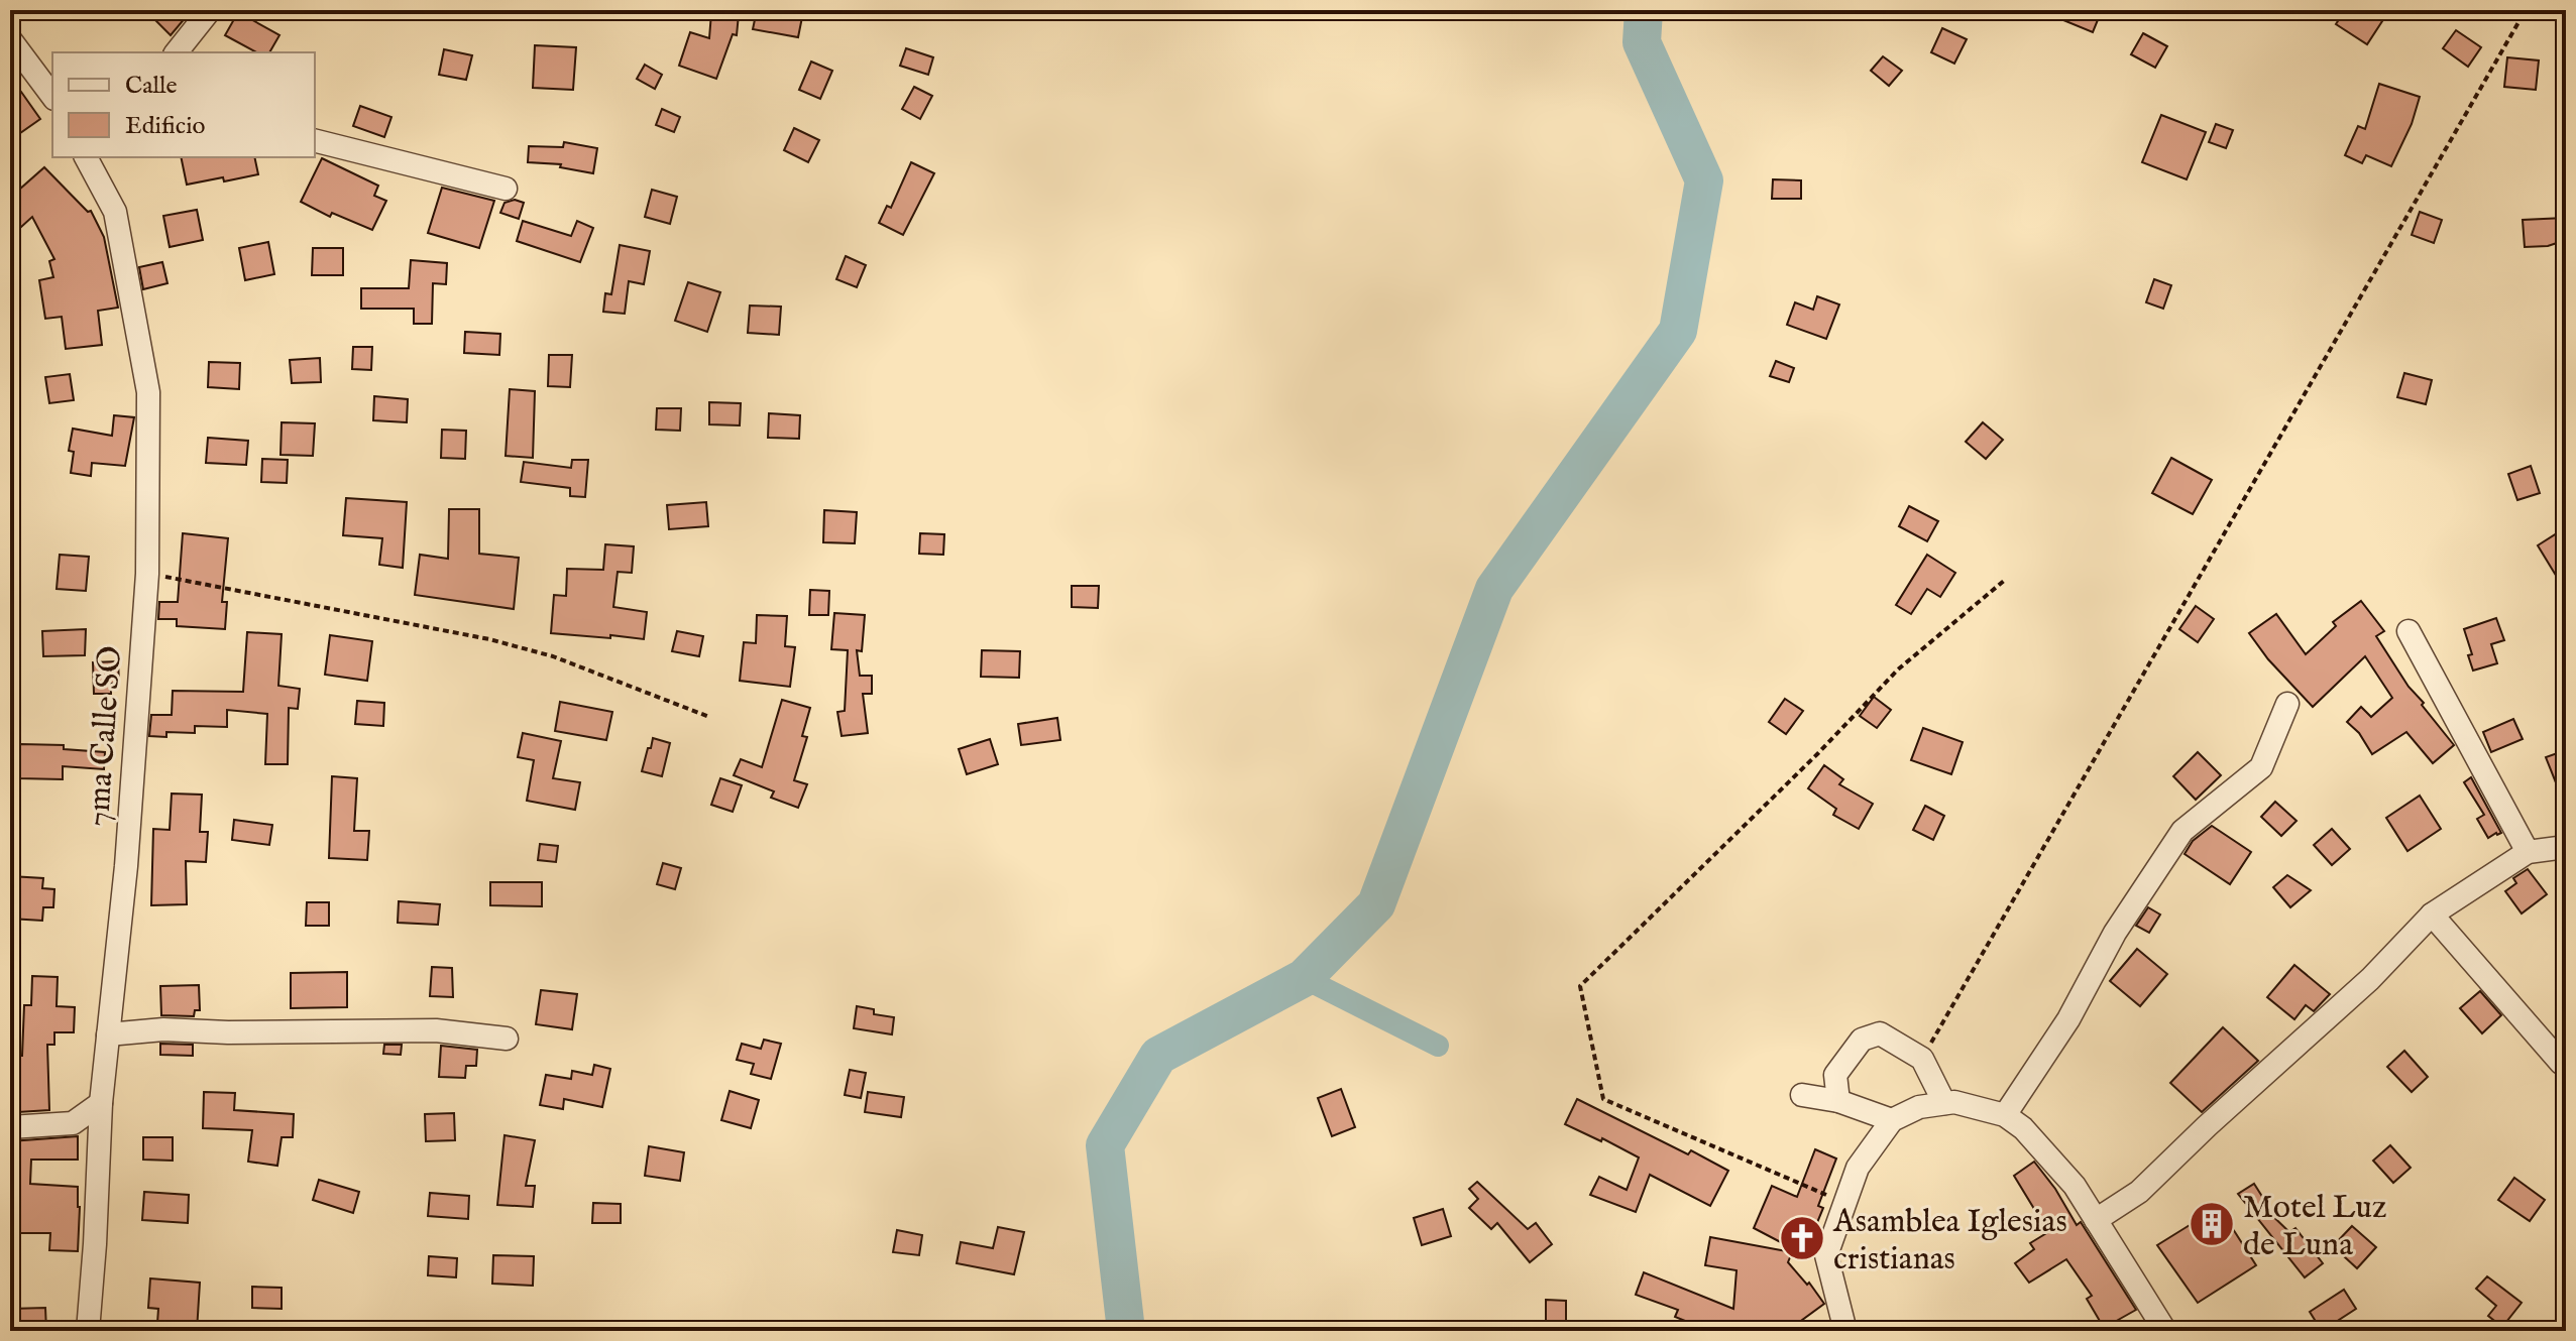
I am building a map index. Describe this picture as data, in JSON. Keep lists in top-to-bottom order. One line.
{"streets":{"street":["7ma Calle SO"]},"places":{"building":["Motel Luz de Luna"],"church":["Asamblea Iglesias cristianas"]},"legend":["Calle","Edificio"]}
